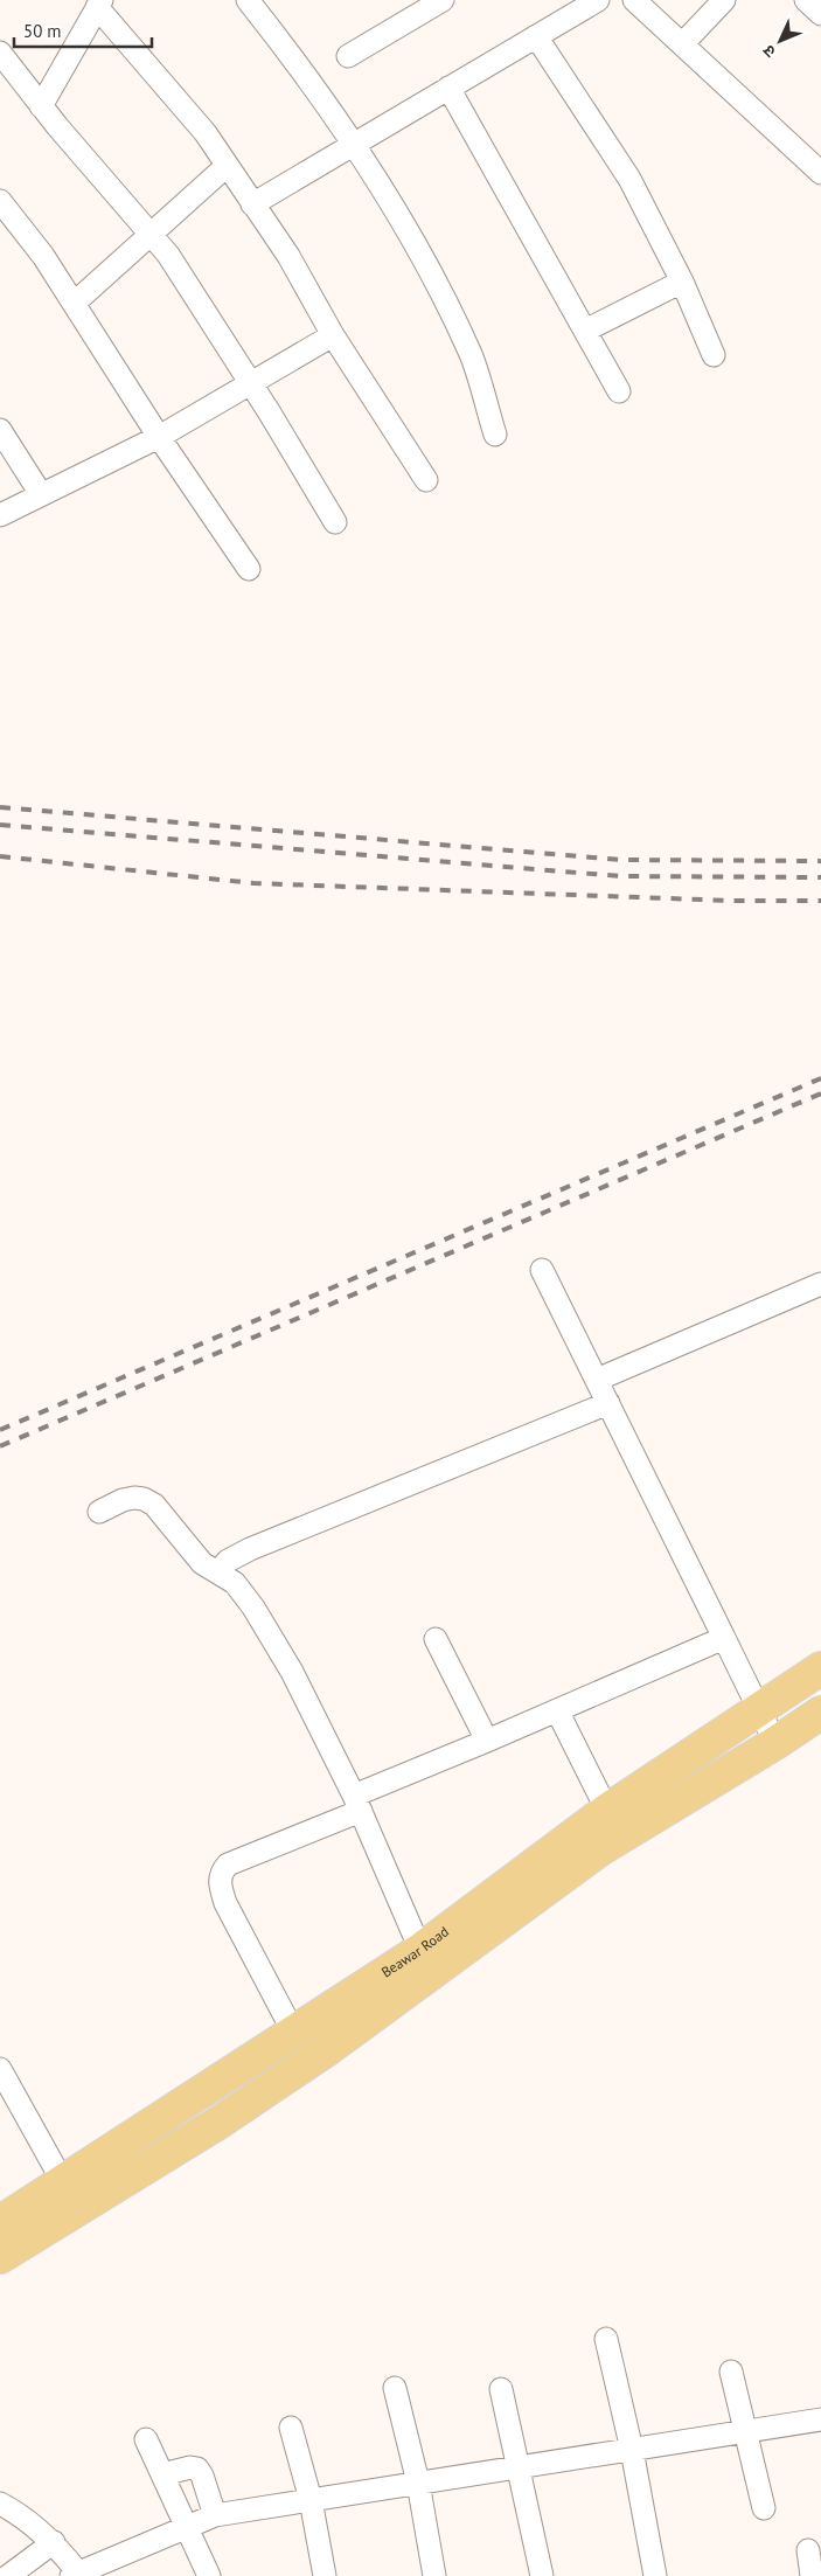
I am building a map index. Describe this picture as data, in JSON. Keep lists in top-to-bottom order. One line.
{"streets":{"main road":["Beawar Road"]},"scale_bar":"50 m","north":"bottom left"}
